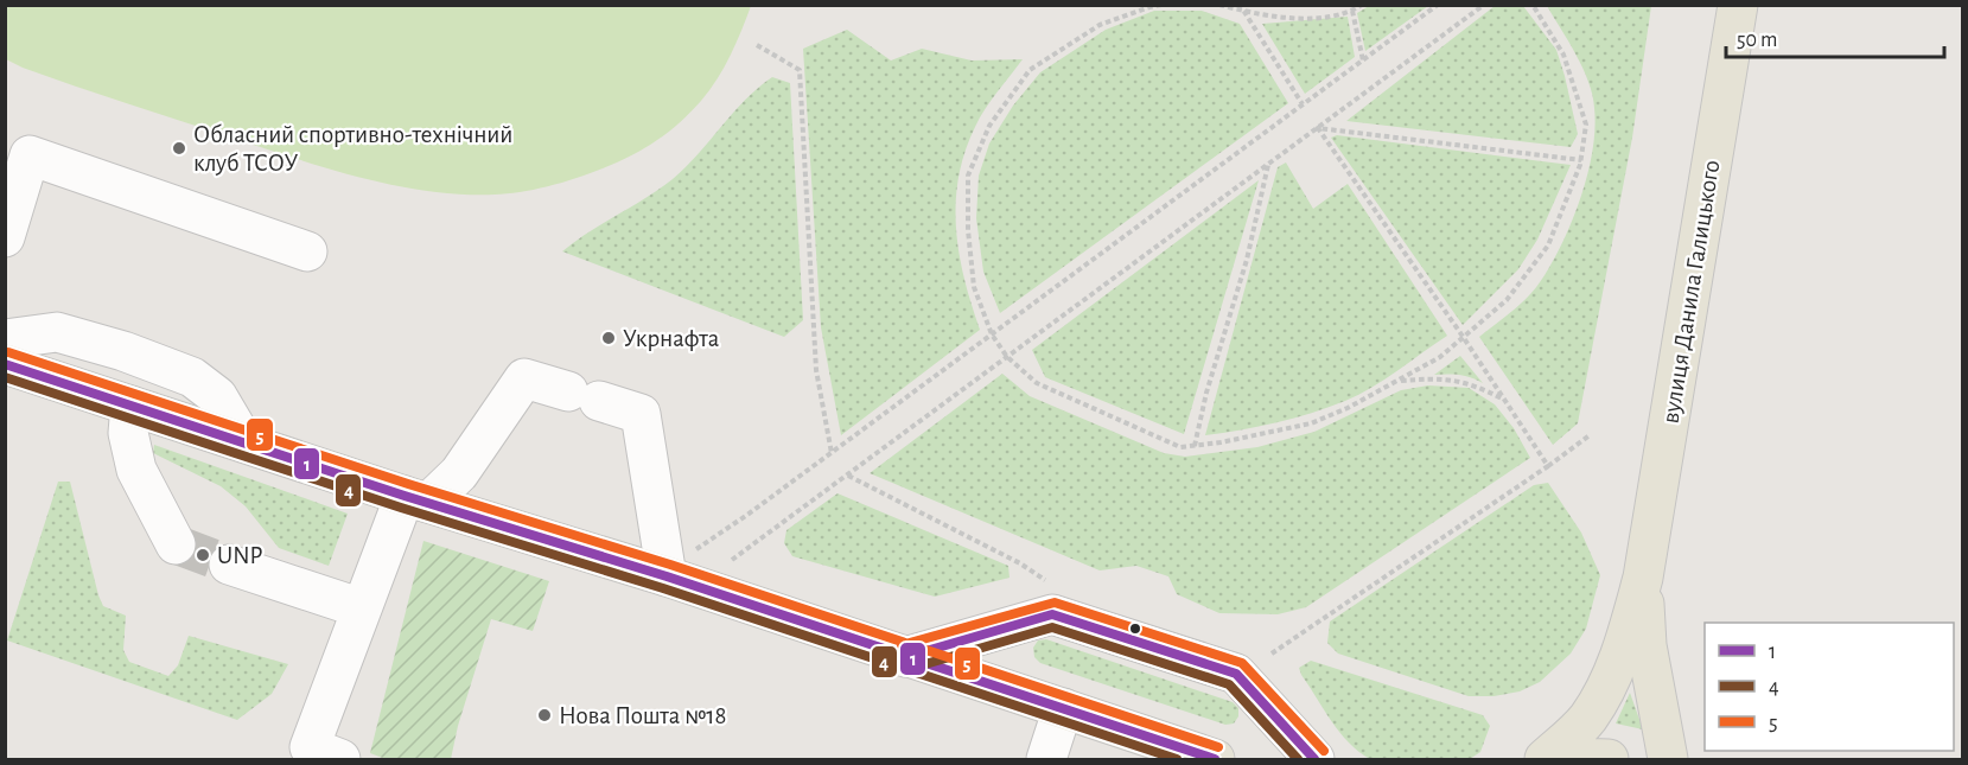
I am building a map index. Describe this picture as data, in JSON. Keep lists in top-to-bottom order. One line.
{"streets":{"main road":["вулиця Данила Галицького"]},"places":["Обласний спортивно-технічний клуб ТСОУ","Укрнафта","UNP","Нова Пошта №18"],"lines":["transit line 5","transit line 1","transit line 4"],"legend":["1","4","5"],"scale_bar":"50 m"}
